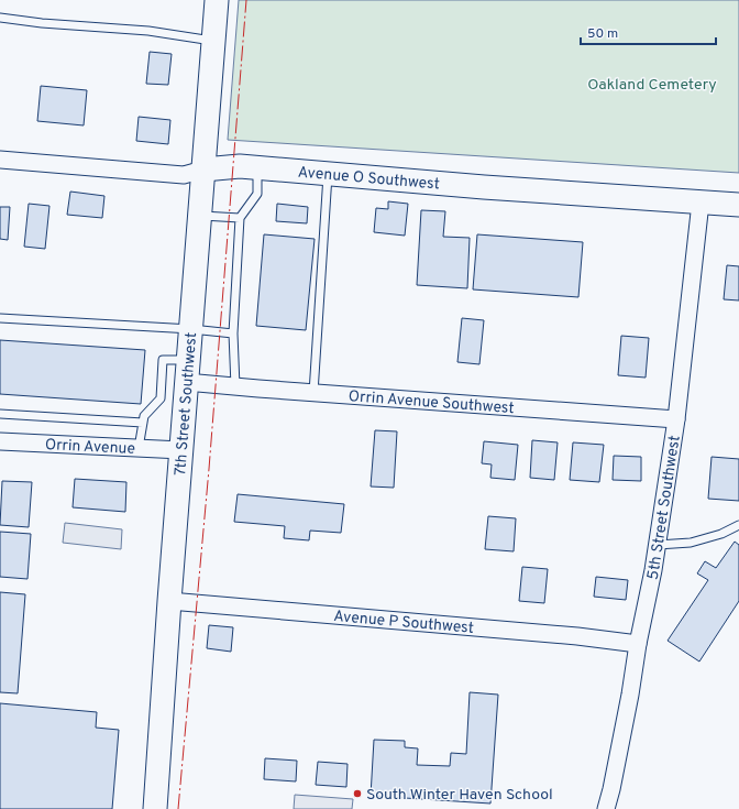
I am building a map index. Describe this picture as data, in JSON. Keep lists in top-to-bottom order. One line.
{"streets":{"street":["Avenue O Southwest","Orrin Avenue Southwest","7th Street Southwest","Orrin Avenue","5th Street Southwest","Avenue P Southwest"]},"crossings":[["Avenue O Southwest","7th Street Southwest"],["Avenue O Southwest","5th Street Southwest"],["Orrin Avenue Southwest","7th Street Southwest"],["Orrin Avenue Southwest","5th Street Southwest"],["7th Street Southwest","Orrin Avenue"],["7th Street Southwest","Avenue P Southwest"],["5th Street Southwest","Avenue P Southwest"]],"parks":["Oakland Cemetery"],"places":["South Winter Haven School"],"scale_bar":"50 m"}
